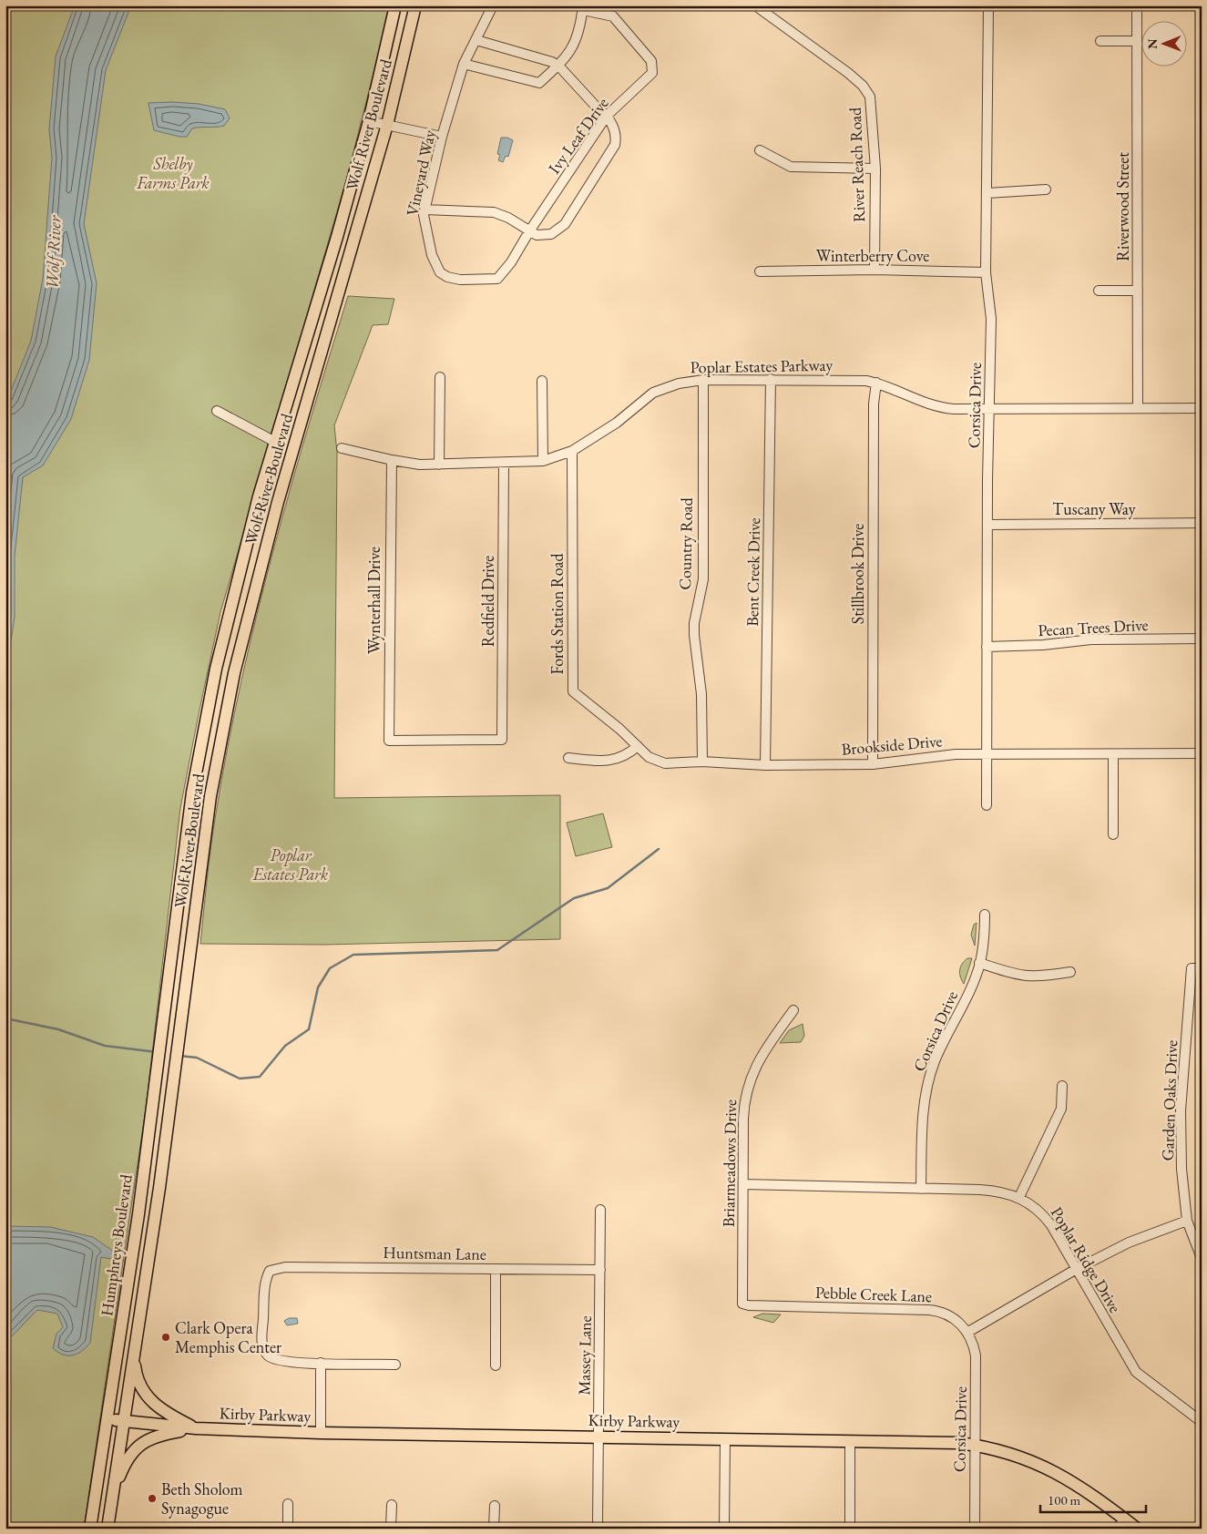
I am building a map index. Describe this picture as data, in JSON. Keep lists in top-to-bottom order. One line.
{"streets":{"main road":["Wolf River Boulevard","Humphreys Boulevard","Kirby Parkway"],"street":["Ivy Leaf Drive","River Reach Road","Vineyard Way","Riverwood Street","Winterberry Cove","Poplar Estates Parkway","Corsica Drive","Tuscany Way","Country Road","Bent Creek Drive","Stillbrook Drive","Wynterhall Drive","Redfield Drive","Fords Station Road","Pecan Trees Drive","Brookside Drive","Garden Oaks Drive","Briarmeadows Drive","Huntsman Lane","Poplar Ridge Drive","Pebble Creek Lane","Massey Lane"]},"crossings":[["Wolf River Boulevard","Humphreys Boulevard"],["Ivy Leaf Drive","Vineyard Way"],["River Reach Road","Winterberry Cove"],["Riverwood Street","Poplar Estates Parkway"],["Winterberry Cove","Corsica Drive"],["Poplar Estates Parkway","Corsica Drive"],["Poplar Estates Parkway","Country Road"],["Poplar Estates Parkway","Bent Creek Drive"],["Poplar Estates Parkway","Stillbrook Drive"],["Poplar Estates Parkway","Wynterhall Drive"],["Poplar Estates Parkway","Redfield Drive"],["Poplar Estates Parkway","Fords Station Road"],["Corsica Drive","Tuscany Way"],["Corsica Drive","Pecan Trees Drive"],["Corsica Drive","Brookside Drive"],["Corsica Drive","Poplar Ridge Drive"],["Corsica Drive","Pebble Creek Lane"],["Corsica Drive","Kirby Parkway"],["Country Road","Brookside Drive"],["Bent Creek Drive","Brookside Drive"],["Stillbrook Drive","Brookside Drive"],["Wynterhall Drive","Redfield Drive"],["Fords Station Road","Brookside Drive"],["Briarmeadows Drive","Poplar Ridge Drive"],["Briarmeadows Drive","Pebble Creek Lane"],["Humphreys Boulevard","Kirby Parkway"],["Huntsman Lane","Massey Lane"],["Massey Lane","Kirby Parkway"]],"water":["Wolf River"],"parks":["Shelby Farms Park","Poplar Estates Park"],"places":["Clark Opera Memphis Center","Beth Sholom Synagogue"],"scale_bar":"100 m","north":"left"}
